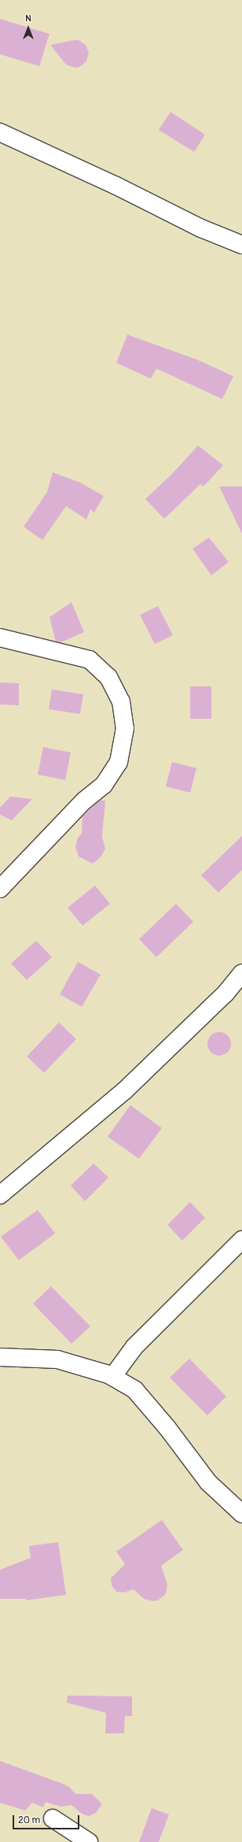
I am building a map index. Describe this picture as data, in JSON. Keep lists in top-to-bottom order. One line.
{"scale_bar":"20 m","north":"top"}
